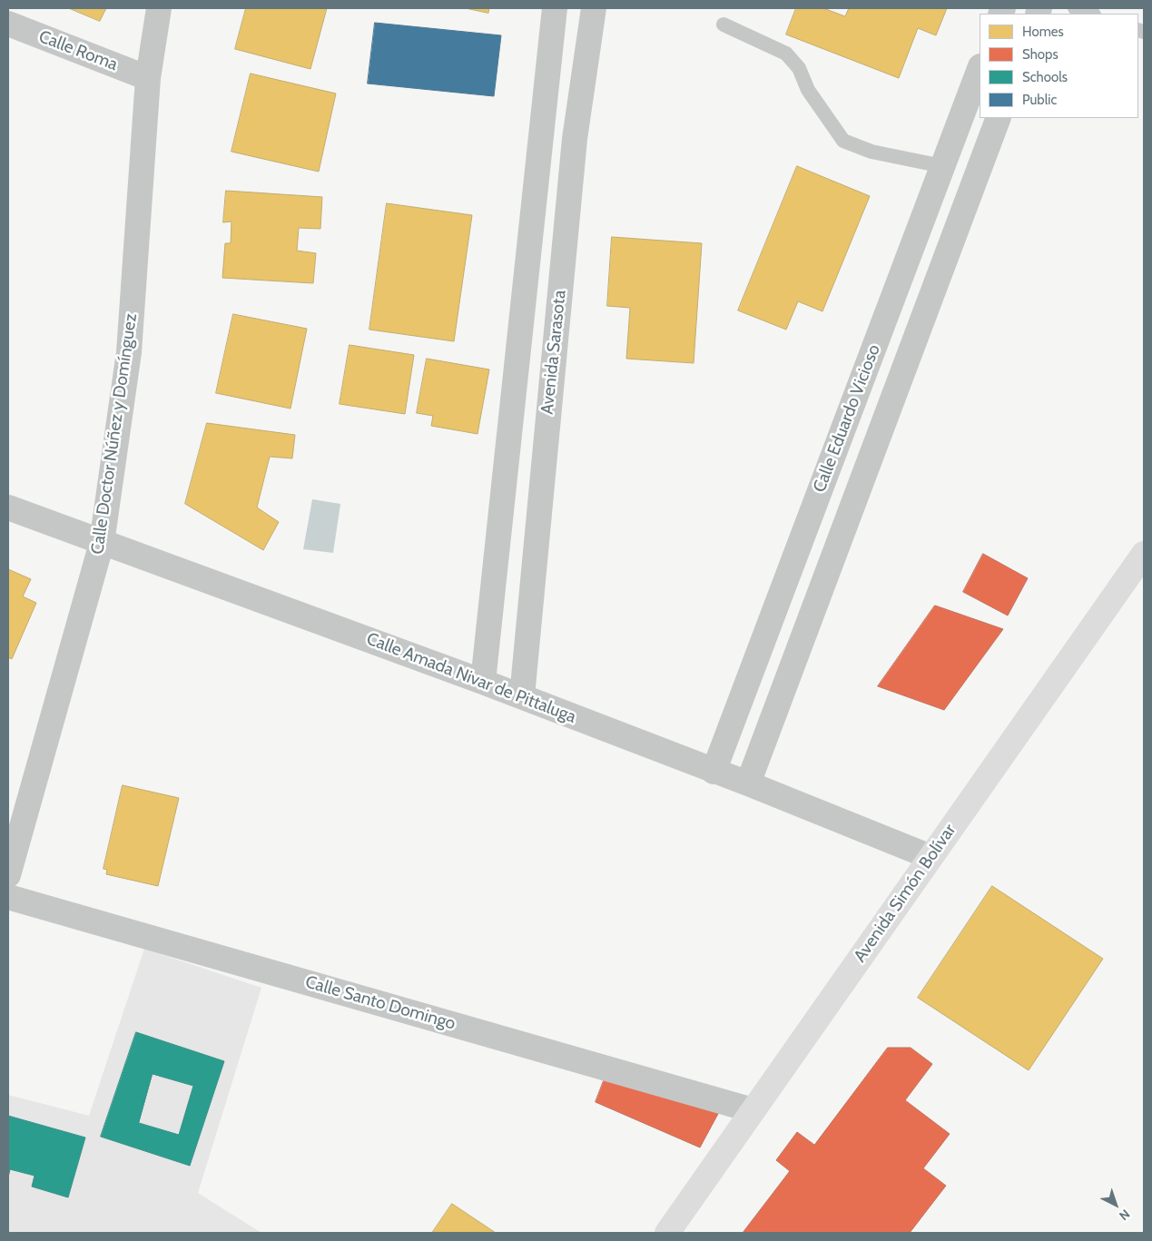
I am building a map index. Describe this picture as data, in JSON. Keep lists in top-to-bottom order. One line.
{"streets":{"main road":["Avenida Simón Bolívar"],"street":["Calle Roma","Avenida Sarasota","Calle Eduardo Vicioso","Calle Doctor Núñez y Domínguez","Calle Amada Nivar de Pittaluga","Calle Santo Domingo"]},"crossings":[["Calle Roma","Calle Doctor Núñez y Domínguez"],["Avenida Sarasota","Calle Amada Nivar de Pittaluga"],["Calle Eduardo Vicioso","Calle Amada Nivar de Pittaluga"],["Calle Doctor Núñez y Domínguez","Calle Amada Nivar de Pittaluga"],["Calle Amada Nivar de Pittaluga","Avenida Simón Bolívar"],["Avenida Simón Bolívar","Calle Santo Domingo"]],"legend":["Homes","Shops","Schools","Public"],"north":"bottom right"}
